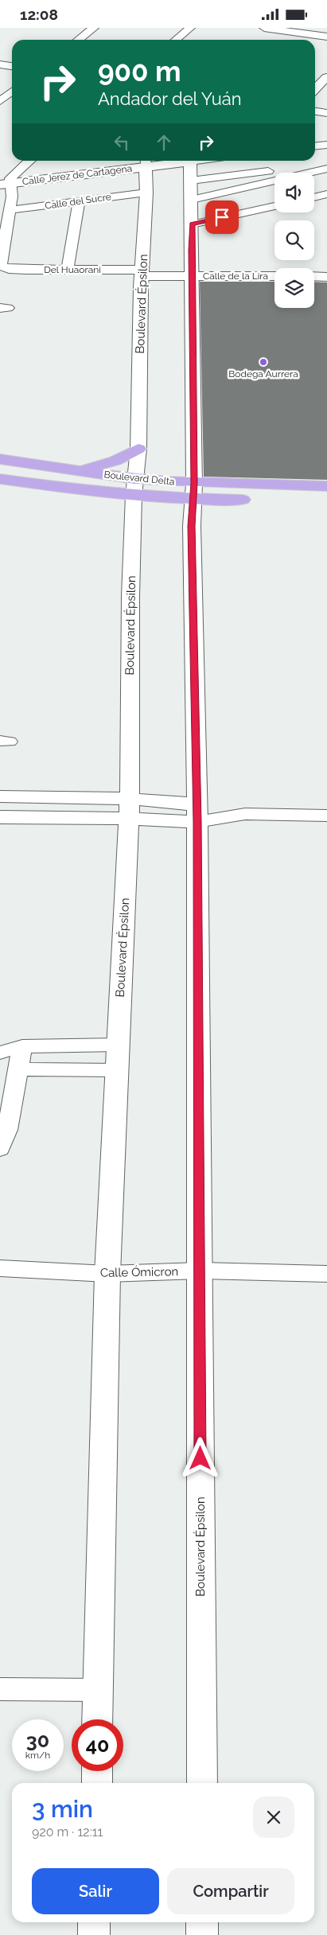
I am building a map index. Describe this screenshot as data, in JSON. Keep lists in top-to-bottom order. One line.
{"streets":{"main road":["Boulevard Delta"],"street":["Calle Jerez de Cartagena","Calle del Sucre","Del Huaorani","Calle de la Lira","Boulevard Épsilon","Calle Ómicron"]},"crossings":[["Calle Jerez de Cartagena","Boulevard Épsilon"],["Calle del Sucre","Del Huaorani"],["Calle del Sucre","Boulevard Épsilon"],["Del Huaorani","Calle de la Lira"],["Del Huaorani","Boulevard Épsilon"],["Calle de la Lira","Boulevard Épsilon"],["Boulevard Épsilon","Boulevard Delta"],["Boulevard Épsilon","Calle Ómicron"]],"places":["Bodega Aurrera"],"page":{"status":"12:08","turn":["900 m","Andador del Yuán"],"speed":"30 km/h","limit":"40","heading":["3 min","920 m · 12:11"],"buttons":["Salir","Compartir"]}}
